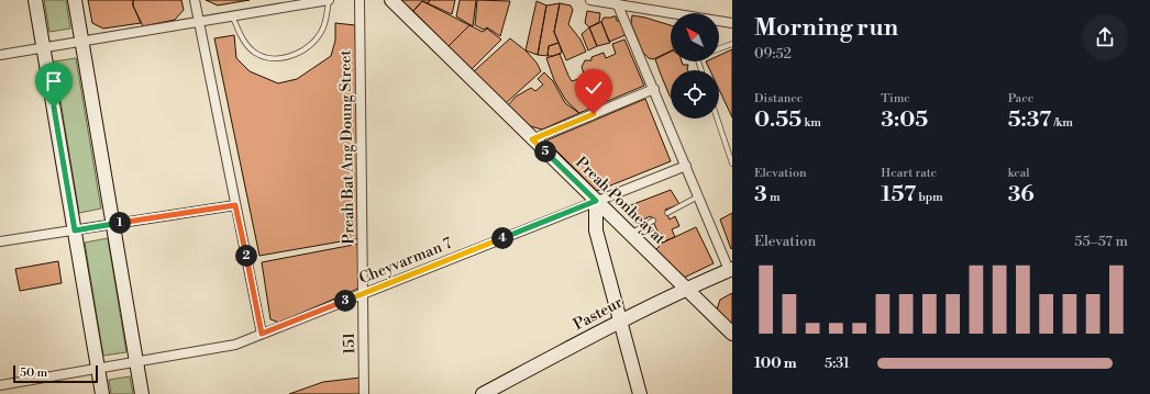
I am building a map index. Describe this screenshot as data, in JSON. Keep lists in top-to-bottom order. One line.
{"streets":{"street":["Preah Bat Ang Doung Street","Preah Ponheayat","Cheyvarman 7","Pasteur","151"]},"crossings":[["Preah Bat Ang Doung Street","Cheyvarman 7"],["Preah Bat Ang Doung Street","151"],["Preah Ponheayat","Cheyvarman 7"],["Preah Ponheayat","Pasteur"],["Cheyvarman 7","151"]],"scale_bar":"50 m","north":"top left","page":{"heading":["Morning run","09:52"],"stats":[["Distance","0.55 km"],["Time","3:05"],["Pace","5:37 /km"],["Elevation","3 m"],["Heart rate","157 bpm"],["kcal","36"]],"pins":["5","1","4","2","3"],"chart":["Elevation","55–57 m"],"list":[{"name":"100 m","note":"5:31"}],"scale":"50 m"}}
